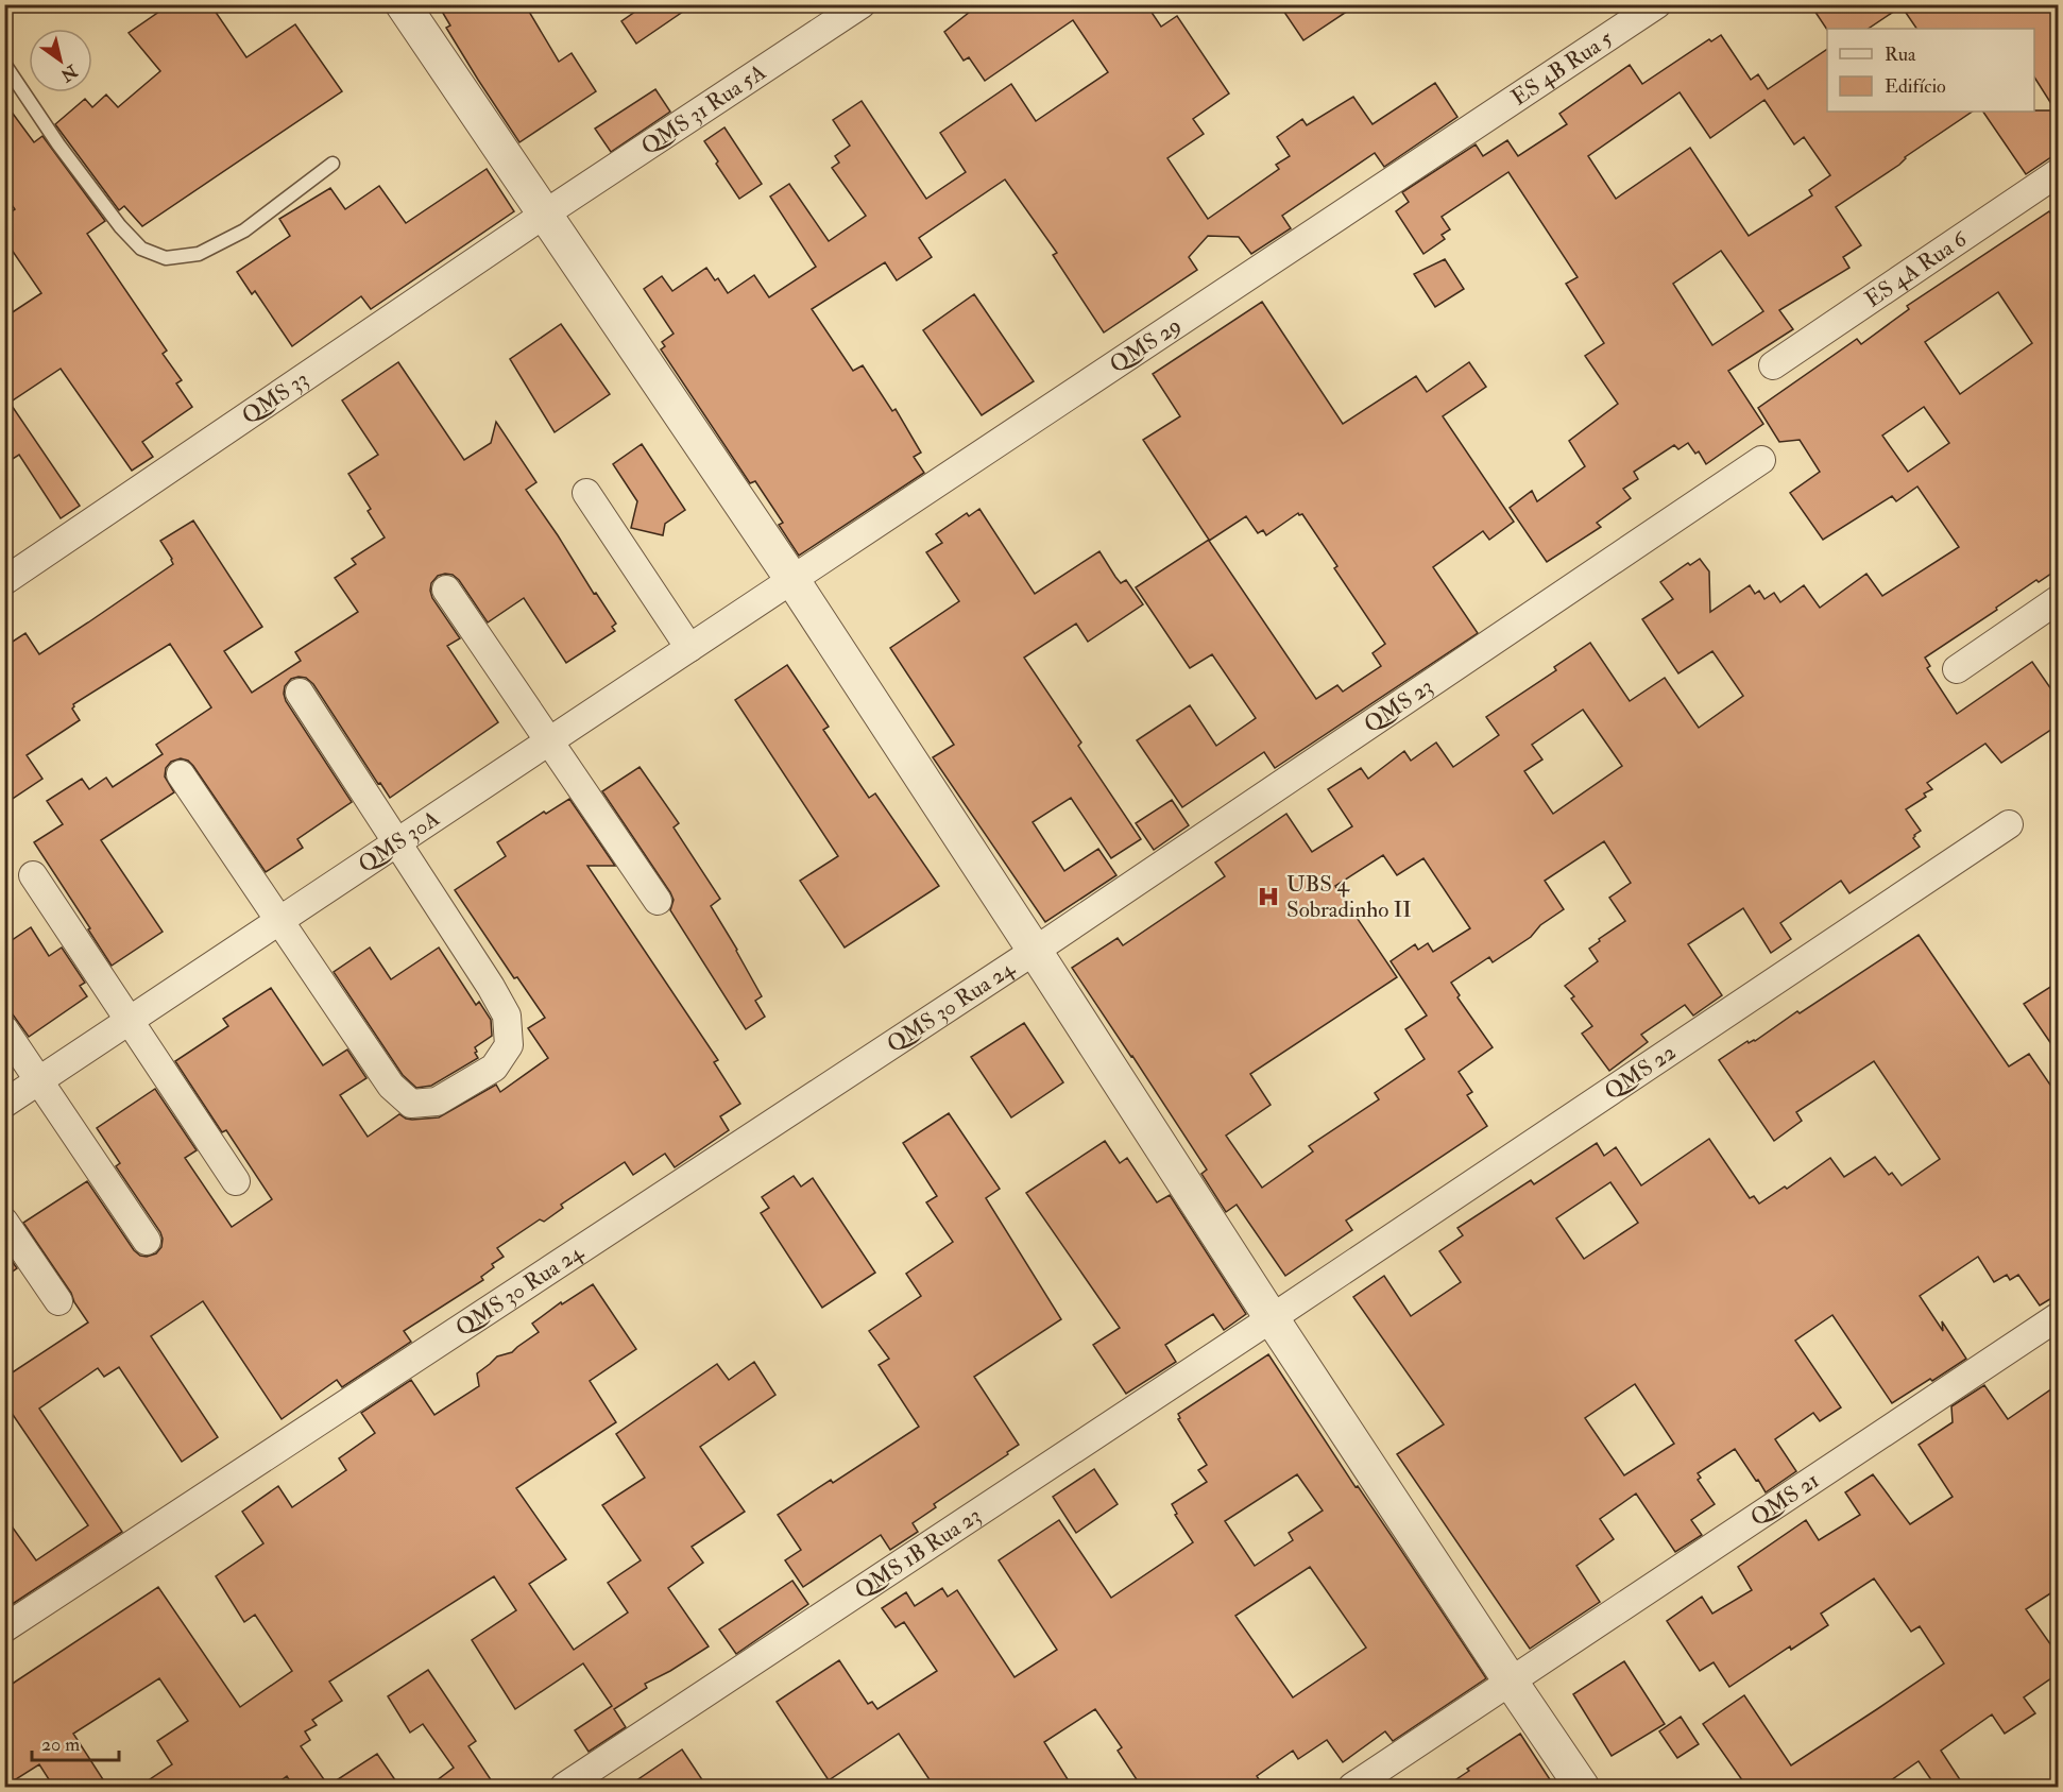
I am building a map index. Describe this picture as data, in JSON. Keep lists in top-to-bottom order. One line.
{"streets":{"street":["ES 4B Rua 5","QMS 31 Rua 5A","ES 4A Rua 6","QMS 29","QMS 33","QMS 23","QMS 30A","QMS 30 Rua 24","QMS 22","QMS 21","QMS 1B Rua 23"]},"crossings":[["ES 4B Rua 5","QMS 29"],["QMS 31 Rua 5A","QMS 33"],["QMS 29","QMS 30A"],["QMS 23","QMS 30 Rua 24"],["QMS 22","QMS 1B Rua 23"]],"places":{"hospital":["UBS 4 Sobradinho II"]},"legend":["Rua","Edifício"],"scale_bar":"20 m","north":"bottom right"}
